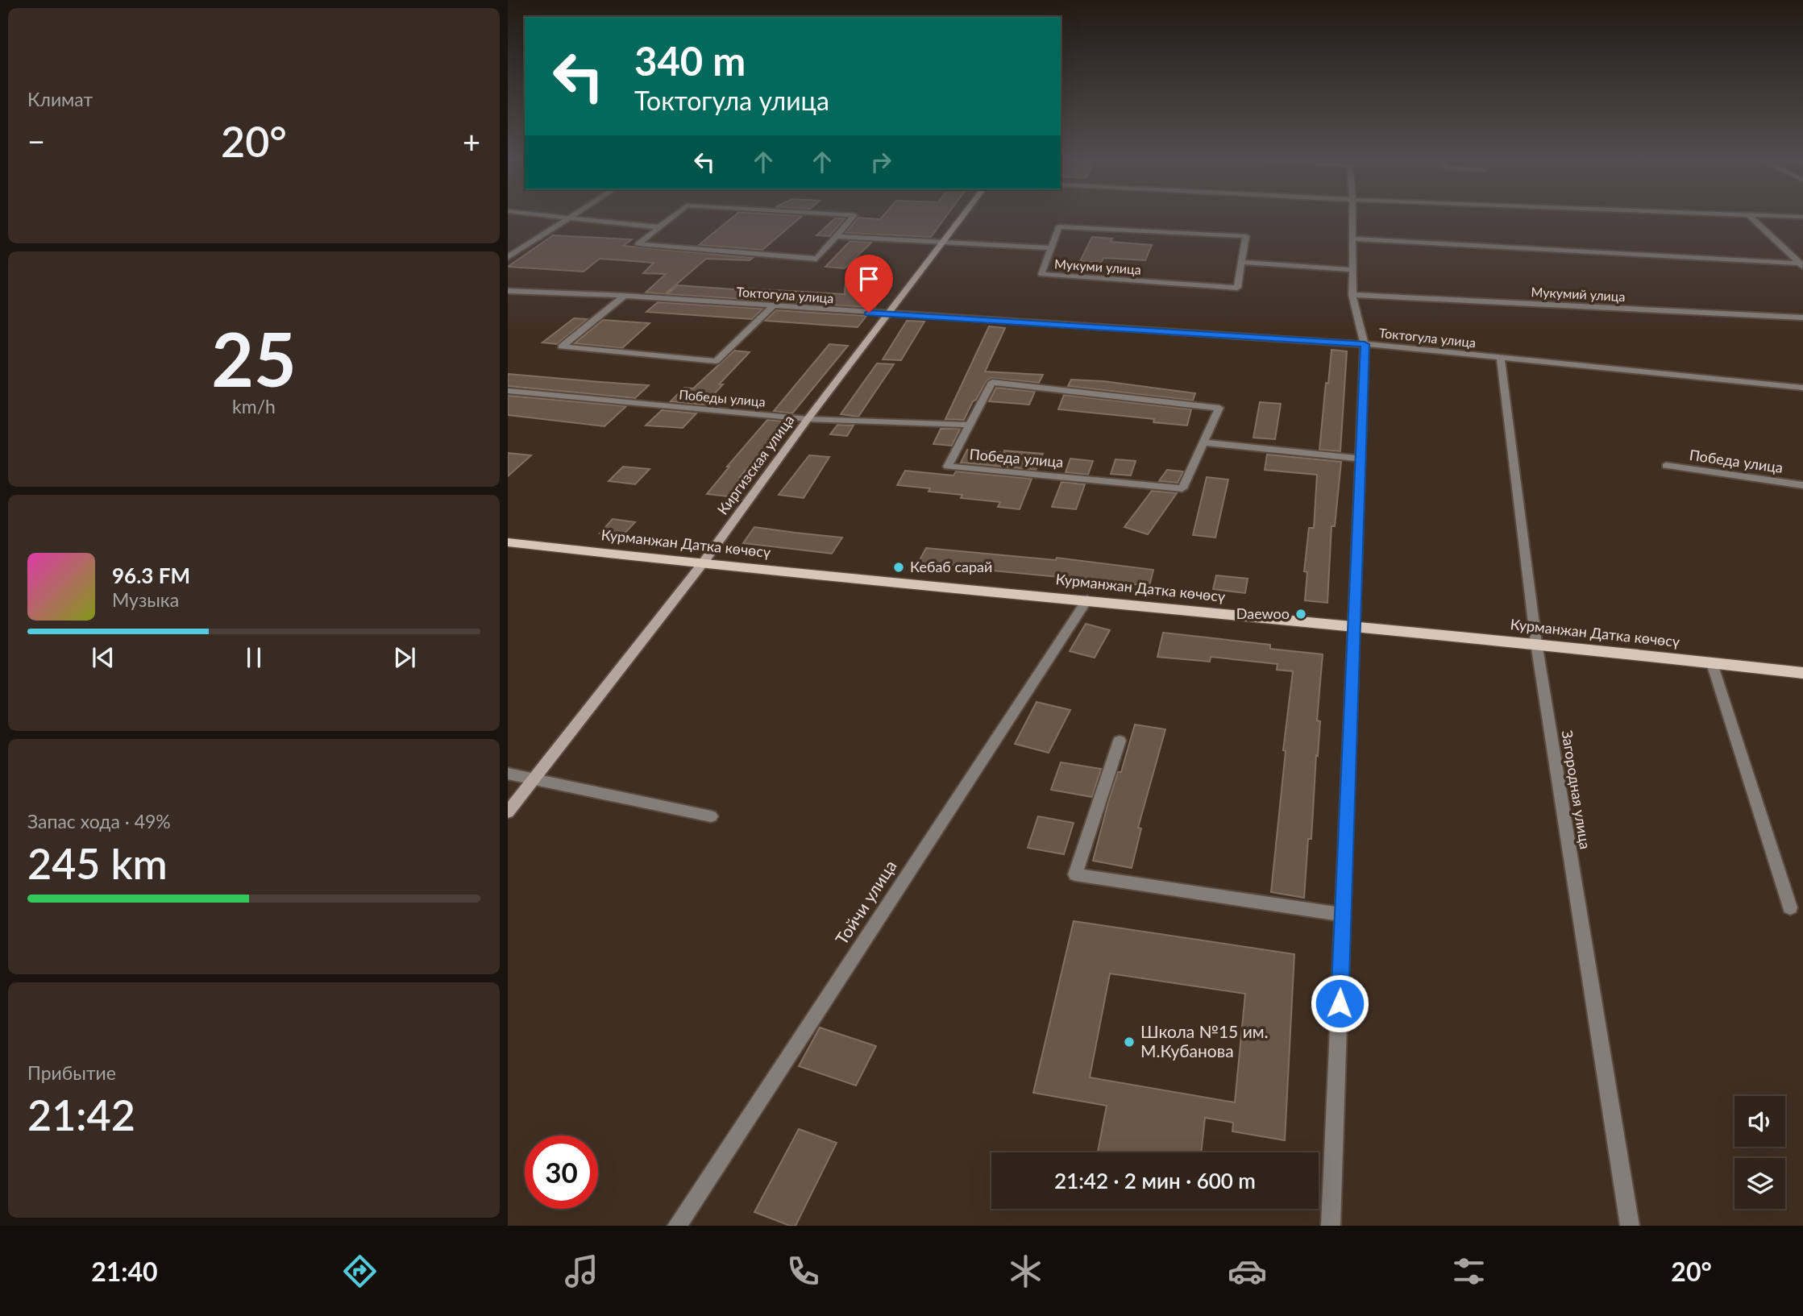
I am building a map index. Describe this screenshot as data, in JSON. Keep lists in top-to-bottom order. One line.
{"streets":{"main road":["Курманжан Датка көчөсү"],"street":["Мукуми улица","Мукумий улица","Токтогула улица","Победы улица","Победа улица","Киргизская улица","Загородная улица","Тойчи улица"]},"crossings":[["Токтогула улица","Киргизская улица"],["Токтогула улица","Загородная улица"],["Победы улица","Победа улица"],["Победы улица","Киргизская улица"],["Киргизская улица","Курманжан Датка көчөсү"],["Курманжан Датка көчөсү","Загородная улица"],["Курманжан Датка көчөсү","Тойчи улица"]],"places":["Кебаб сарай","Daewoo","Школа №15 им. М.Кубанова"],"page":{"tile":["Климат",["25","km/h"],["Запас хода · 49%","245 km"],["Прибытие","21:42"]],"turn":["340 m","Токтогула улица"],"heat":["−","20°","+"],"song":["96.3 FM","Музыка"],"limit":"30","trip":"21:42 · 2 мин · 600 m","tabs":["21:40","20°"]}}
